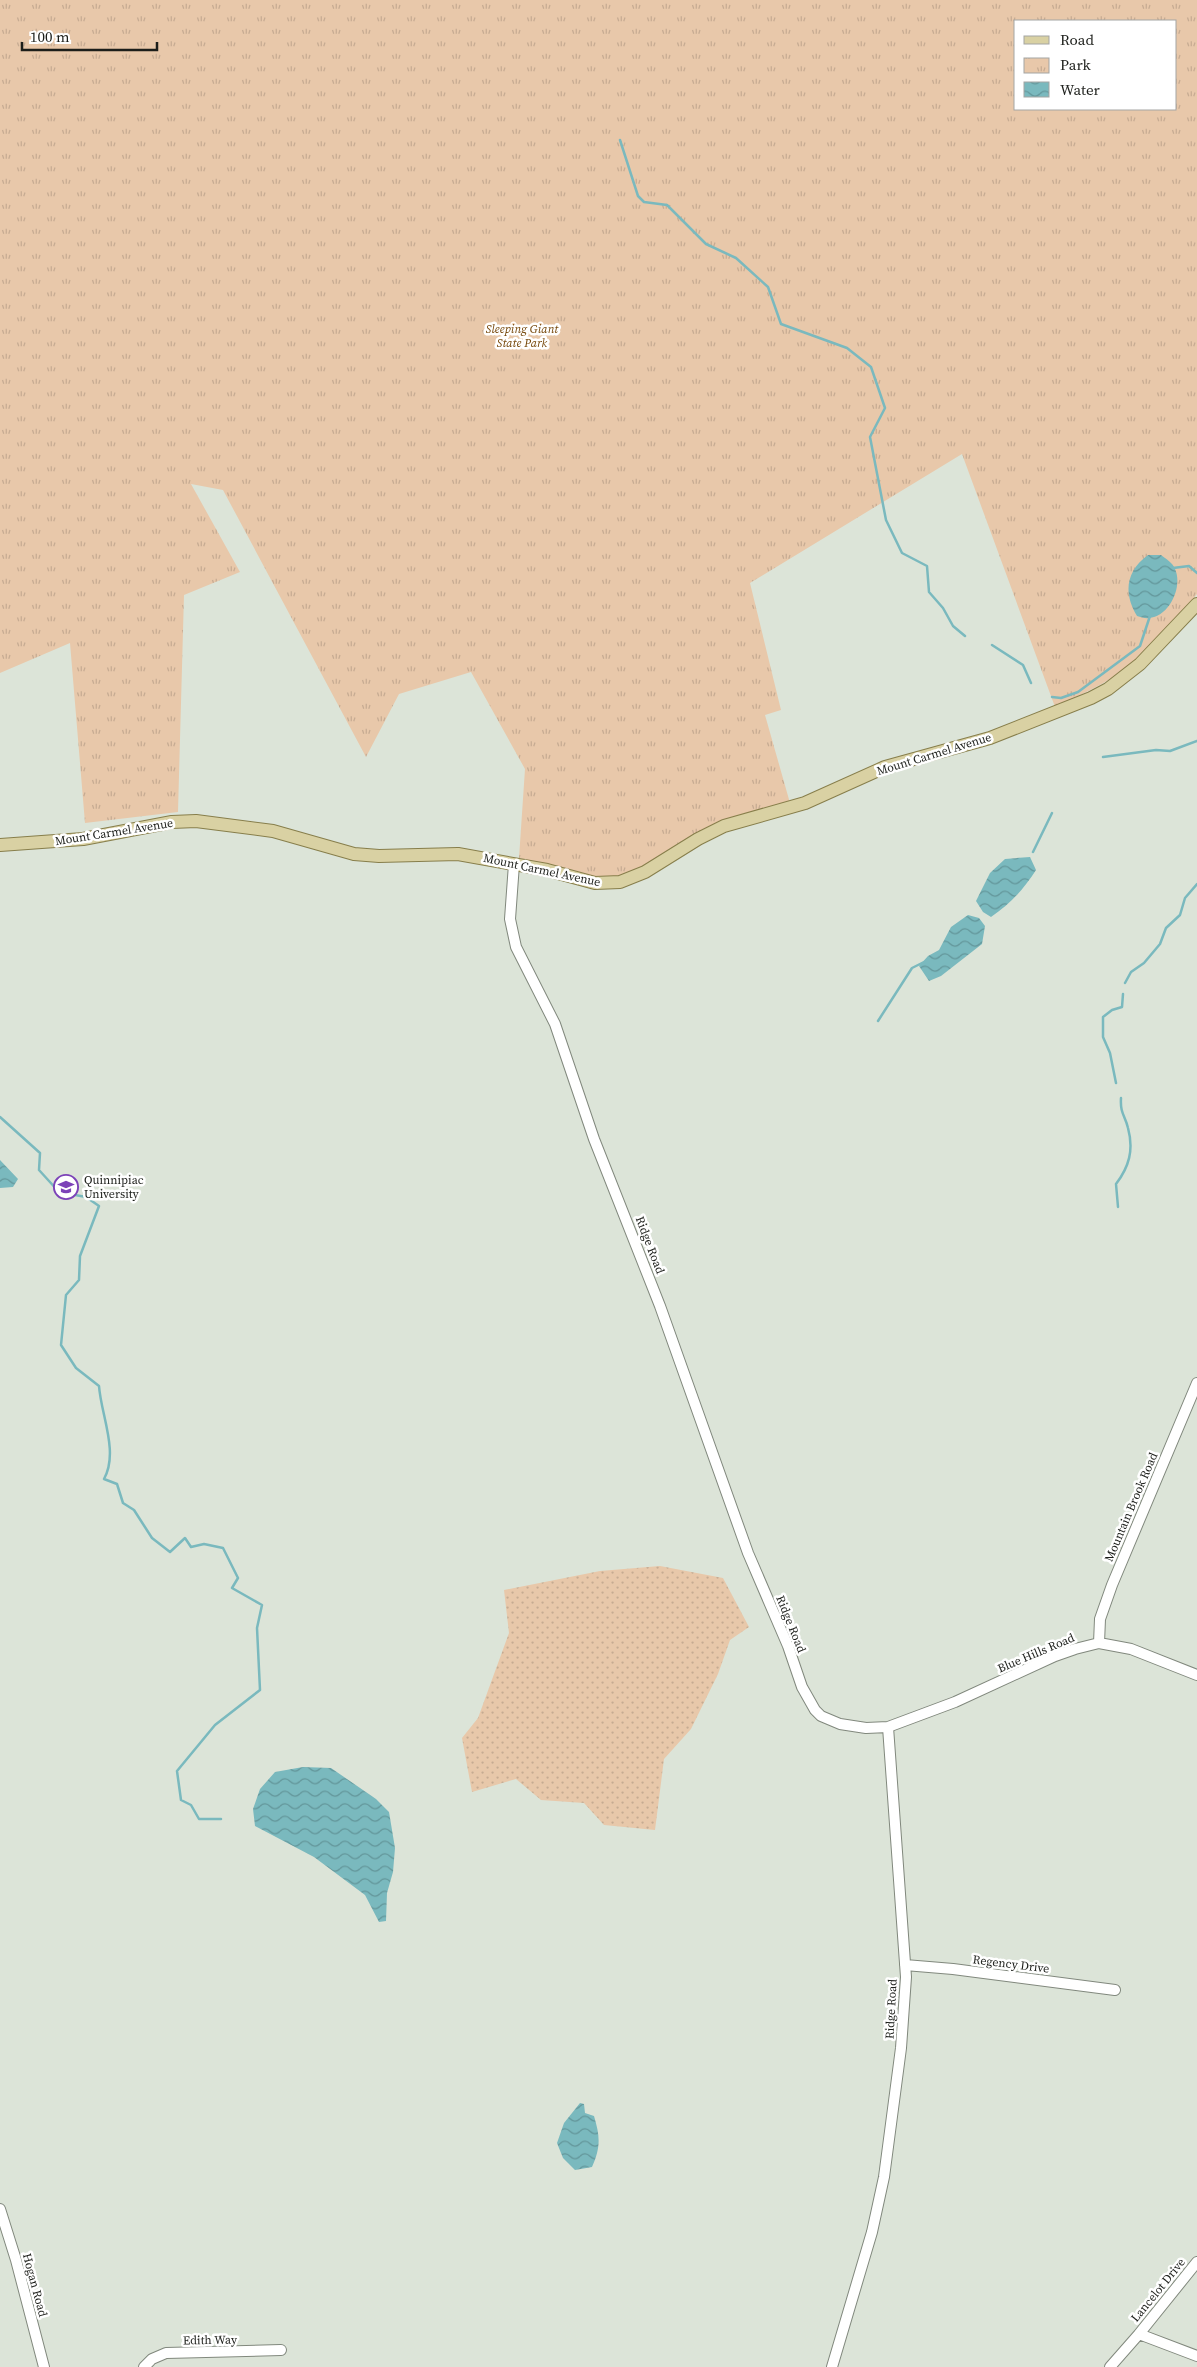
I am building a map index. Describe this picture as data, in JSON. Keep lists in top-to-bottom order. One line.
{"streets":{"main road":["Mount Carmel Avenue"],"street":["Ridge Road","Mountain Brook Road","Blue Hills Road","Regency Drive","Hogan Road","Lancelot Drive","Edith Way"]},"crossings":[["Mount Carmel Avenue","Ridge Road"],["Ridge Road","Blue Hills Road"],["Ridge Road","Regency Drive"],["Mountain Brook Road","Blue Hills Road"]],"parks":["Sleeping Giant State Park"],"places":{"school or university":["Quinnipiac University"]},"legend":["Road","Park","Water"],"scale_bar":"100 m"}
